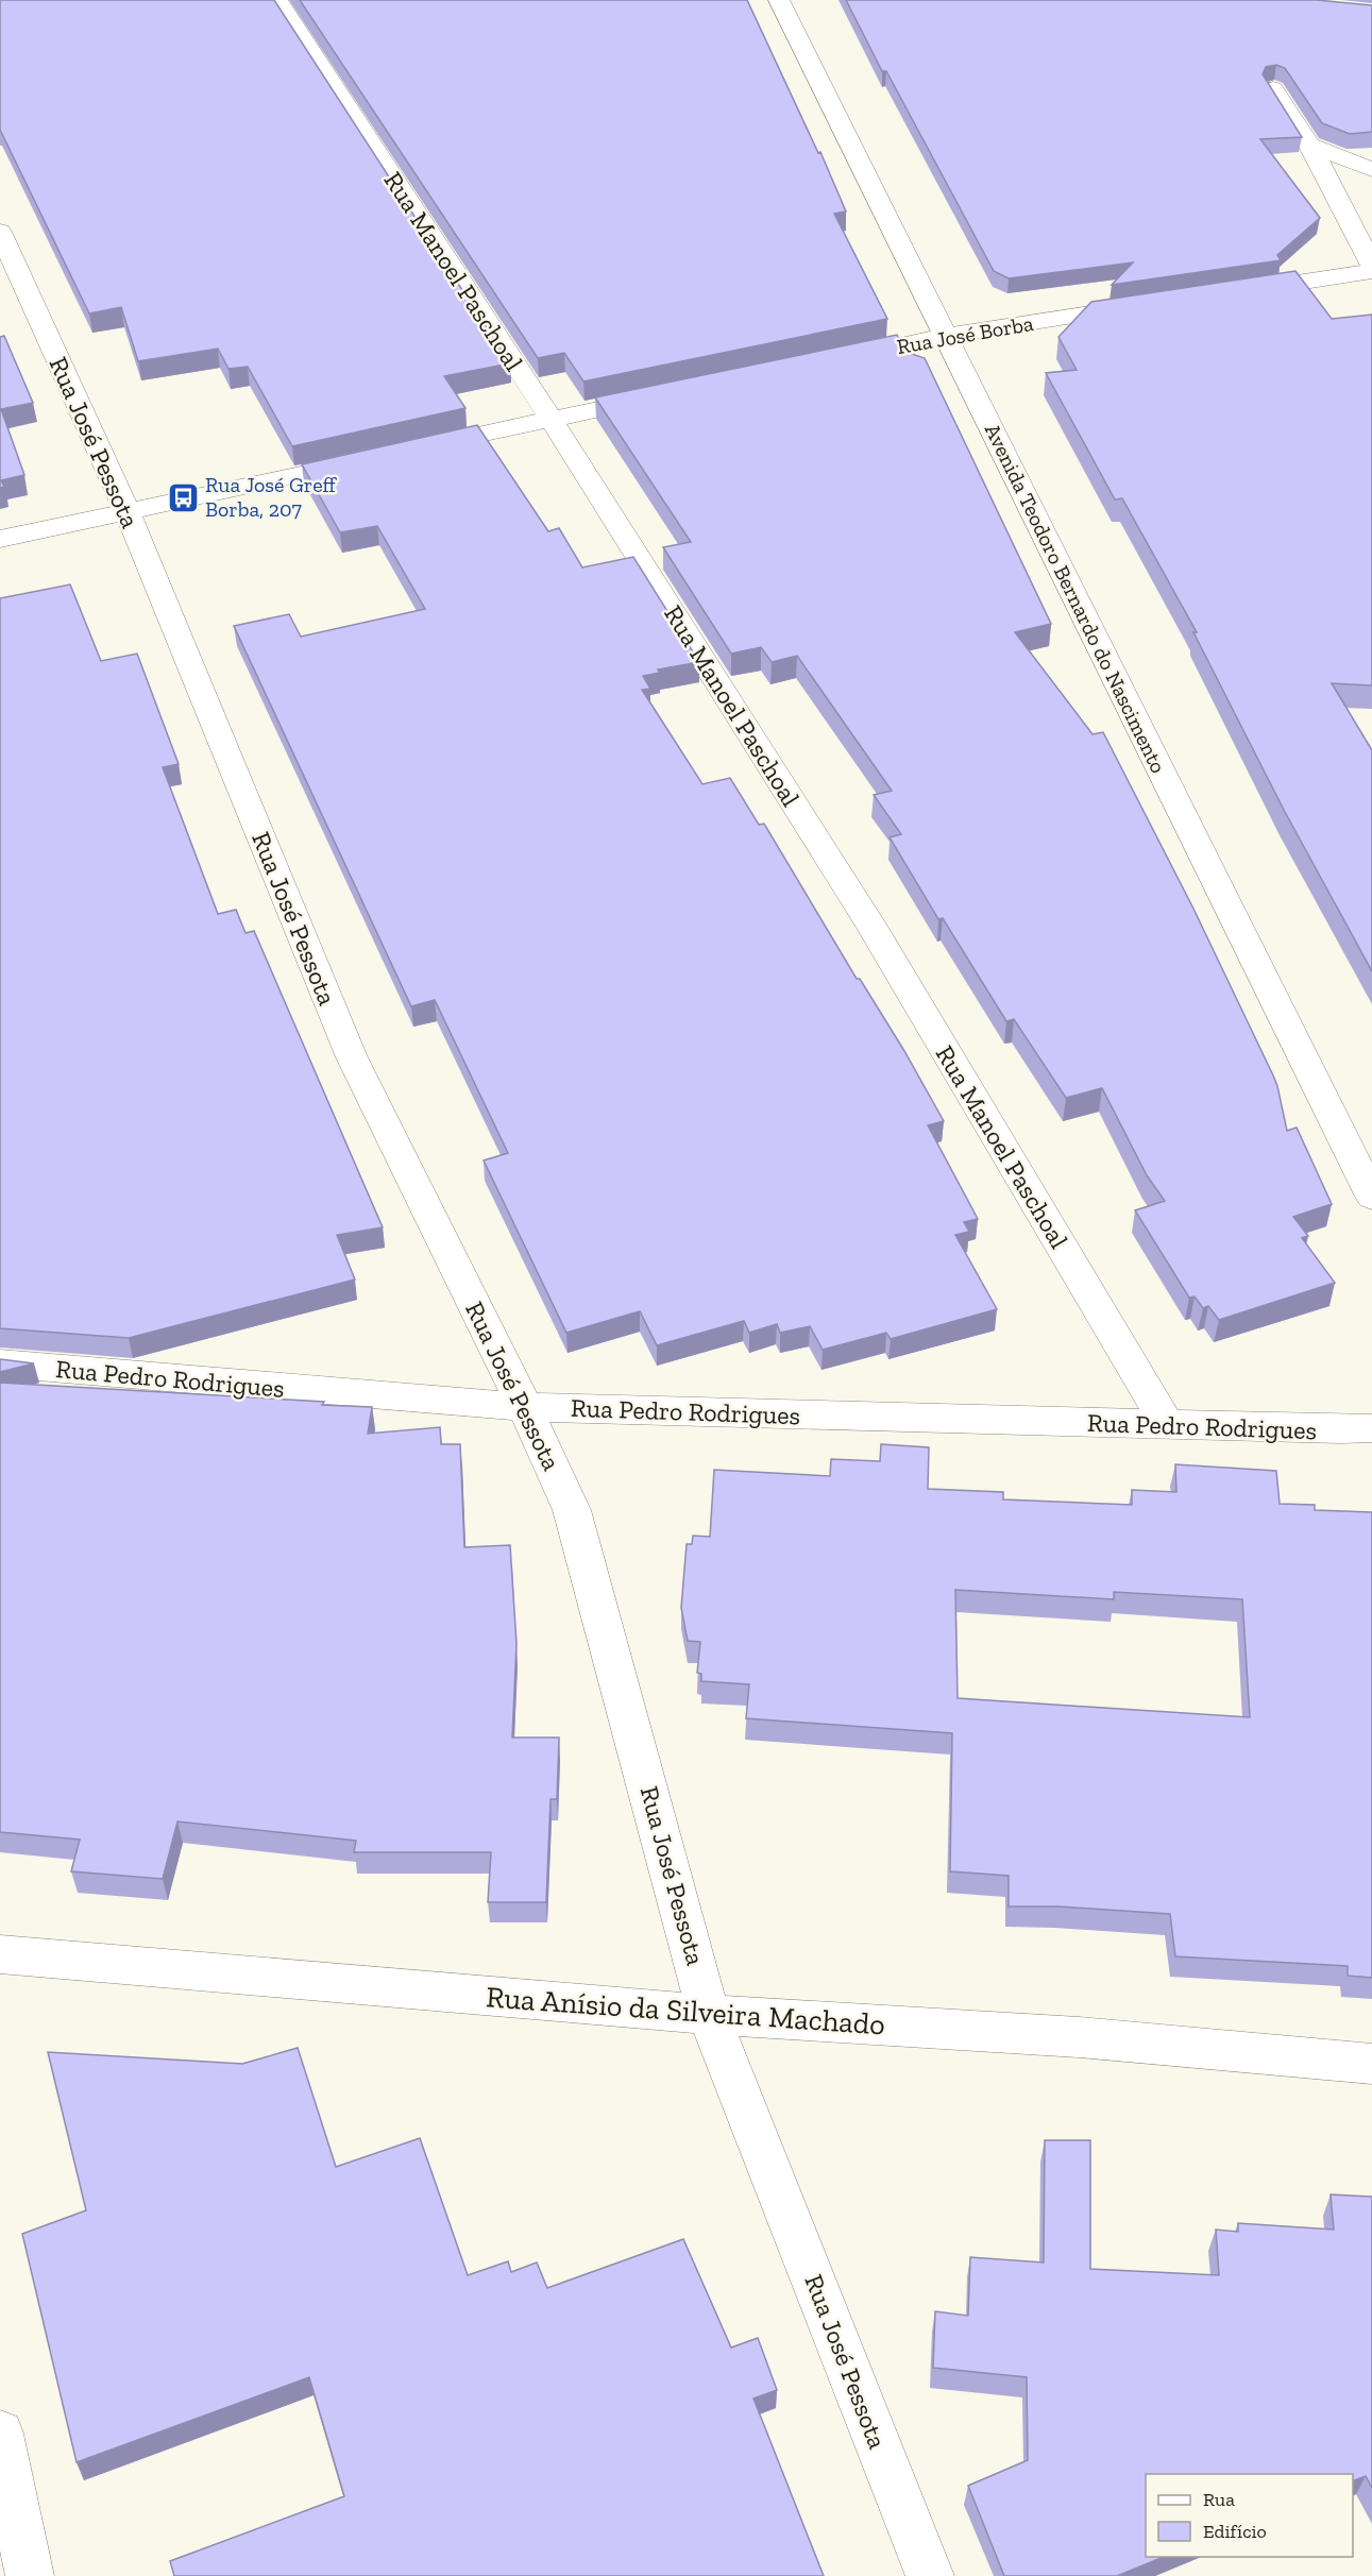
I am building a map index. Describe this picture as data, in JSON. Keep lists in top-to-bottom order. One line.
{"streets":{"street":["Rua Manoel Paschoal","Rua José Borba","Rua José Pessota","Avenida Teodoro Bernardo do Nascimento","Rua Pedro Rodrigues","Rua Anísio da Silveira Machado"]},"crossings":[["Rua Manoel Paschoal","Rua Pedro Rodrigues"],["Rua José Borba","Avenida Teodoro Bernardo do Nascimento"],["Rua José Pessota","Rua Pedro Rodrigues"],["Rua José Pessota","Rua Anísio da Silveira Machado"]],"places":{"bus stop":["Rua José Greff Borba, 207"]},"legend":["Rua","Edifício"]}
